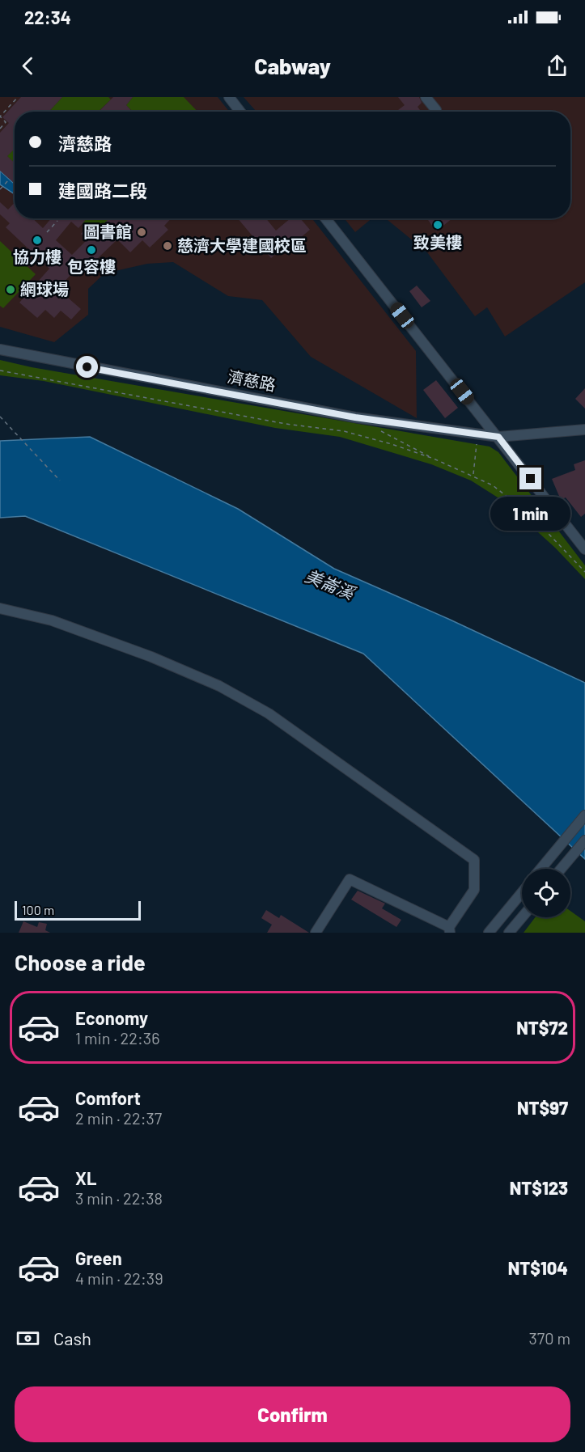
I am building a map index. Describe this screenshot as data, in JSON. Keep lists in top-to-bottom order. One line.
{"streets":{"street":["濟慈路"]},"water":["美崙溪"],"places":["致美樓","圖書館","協力樓","慈濟大學建國校區","包容樓","網球場"],"scale_bar":"100 m","page":{"status":"22:34","header":"Cabway","banner":["濟慈路","建國路二段"],"bubble":"1 min","scale":"100 m","heading":"Choose a ride","list":[{"name":"Economy","note":"1 min · 22:36","value":"NT$72"},{"name":"Comfort","note":"2 min · 22:37","value":"NT$97"},{"name":"XL","note":"3 min · 22:38","value":"NT$123"},{"name":"Green","note":"4 min · 22:39","value":"NT$104"}],"pay":["Cash","370 m"],"buttons":"Confirm"}}
